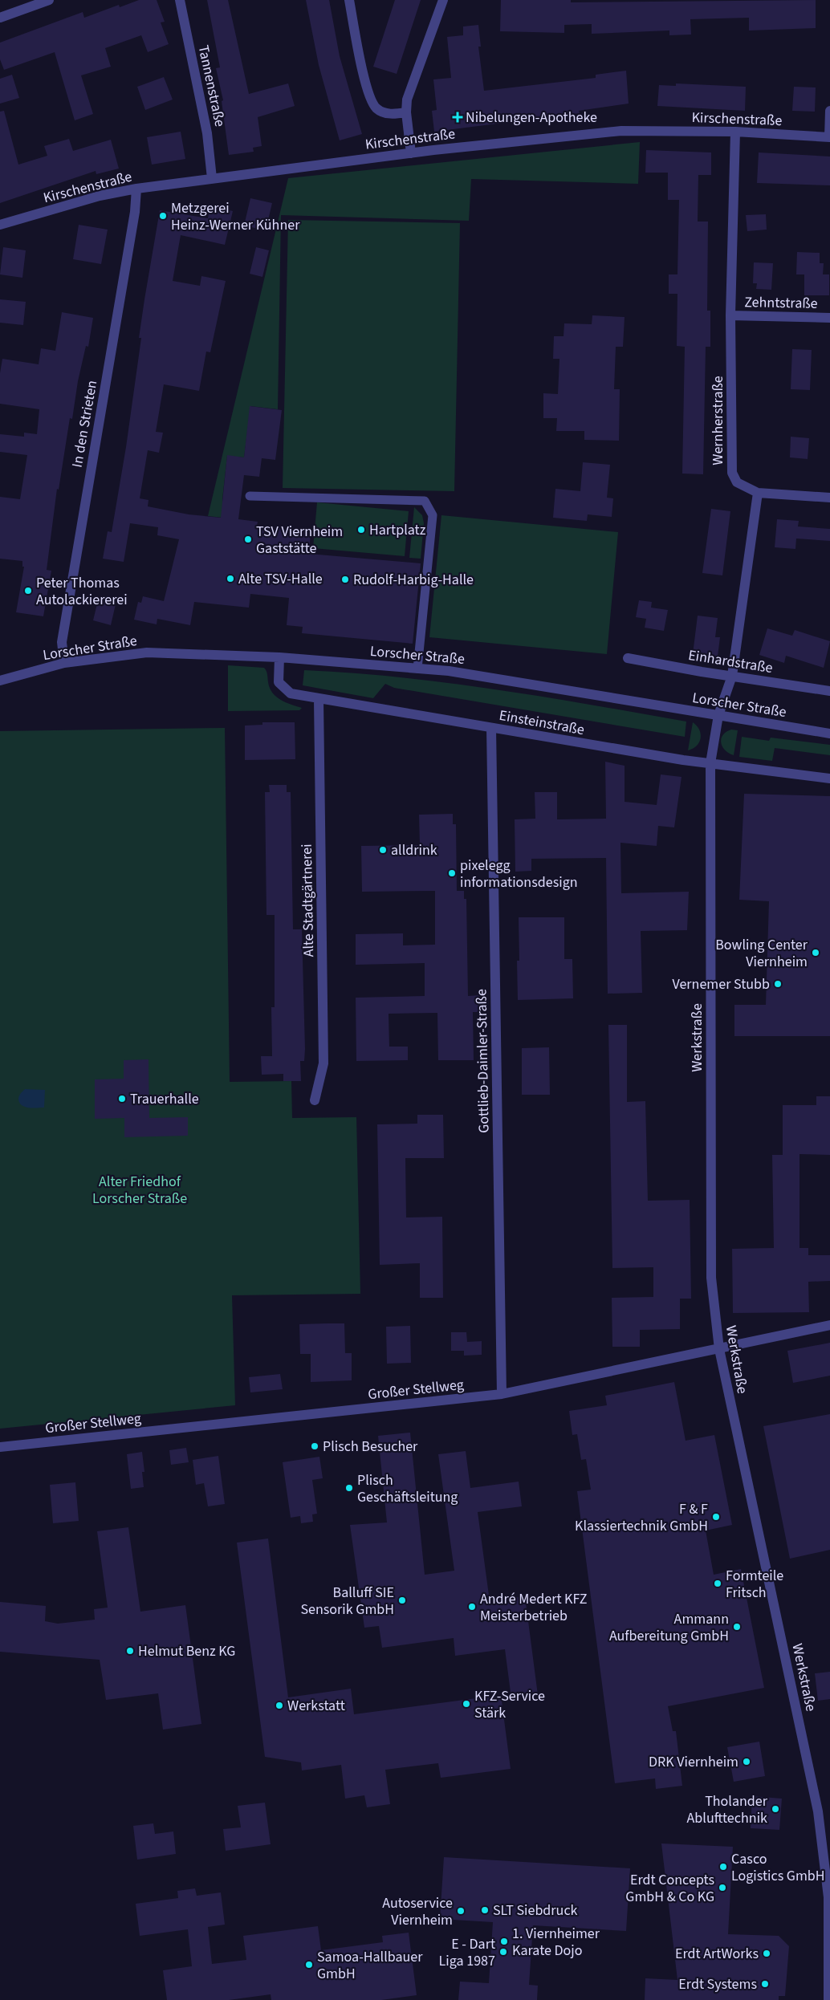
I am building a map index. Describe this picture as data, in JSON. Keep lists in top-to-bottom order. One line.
{"streets":{"street":["Tannenstraße","Kirschenstraße","Zehntstraße","Wernherstraße","In den Strieten","Lorscher Straße","Einhardstraße","Einsteinstraße","Alte Stadtgärtnerei","Werkstraße","Gottlieb-Daimler-Straße","Großer Stellweg"]},"crossings":[["Tannenstraße","Kirschenstraße"],["Kirschenstraße","Wernherstraße"],["Kirschenstraße","In den Strieten"],["Zehntstraße","Wernherstraße"],["In den Strieten","Lorscher Straße"],["Lorscher Straße","Einsteinstraße"],["Lorscher Straße","Werkstraße"],["Einsteinstraße","Alte Stadtgärtnerei"],["Einsteinstraße","Werkstraße"],["Einsteinstraße","Gottlieb-Daimler-Straße"],["Werkstraße","Großer Stellweg"],["Gottlieb-Daimler-Straße","Großer Stellweg"]],"parks":["Alter Friedhof Lorscher Straße"],"places":{"health":["Nibelungen-Apotheke"],"other":["Metzgerei Heinz-Werner Kühner","Hartplatz","TSV Viernheim Gaststätte","Alte TSV-Halle","Rudolf-Harbig-Halle","Peter Thomas Autolackiererei","alldrink","pixelegg informationsdesign","Bowling Center Viernheim","Vernemer Stubb","Trauerhalle","Plisch Besucher","Plisch Geschäftsleitung","F & F Klassiertechnik GmbH","Formteile Fritsch","Balluff SIE Sensorik GmbH","André Medert KFZ Meisterbetrieb","Ammann Aufbereitung GmbH","Helmut Benz KG","KFZ-Service Stärk","Werkstatt","DRK Viernheim","Tholander Ablufttechnik","Casco Logistics GmbH","Erdt Concepts GmbH & Co KG","SLT Siebdruck","Autoservice Viernheim","1. Viernheimer Karate Dojo","E - Dart Liga 1987","Erdt ArtWorks","Samoa-Hallbauer GmbH","Erdt Systems"]}}
